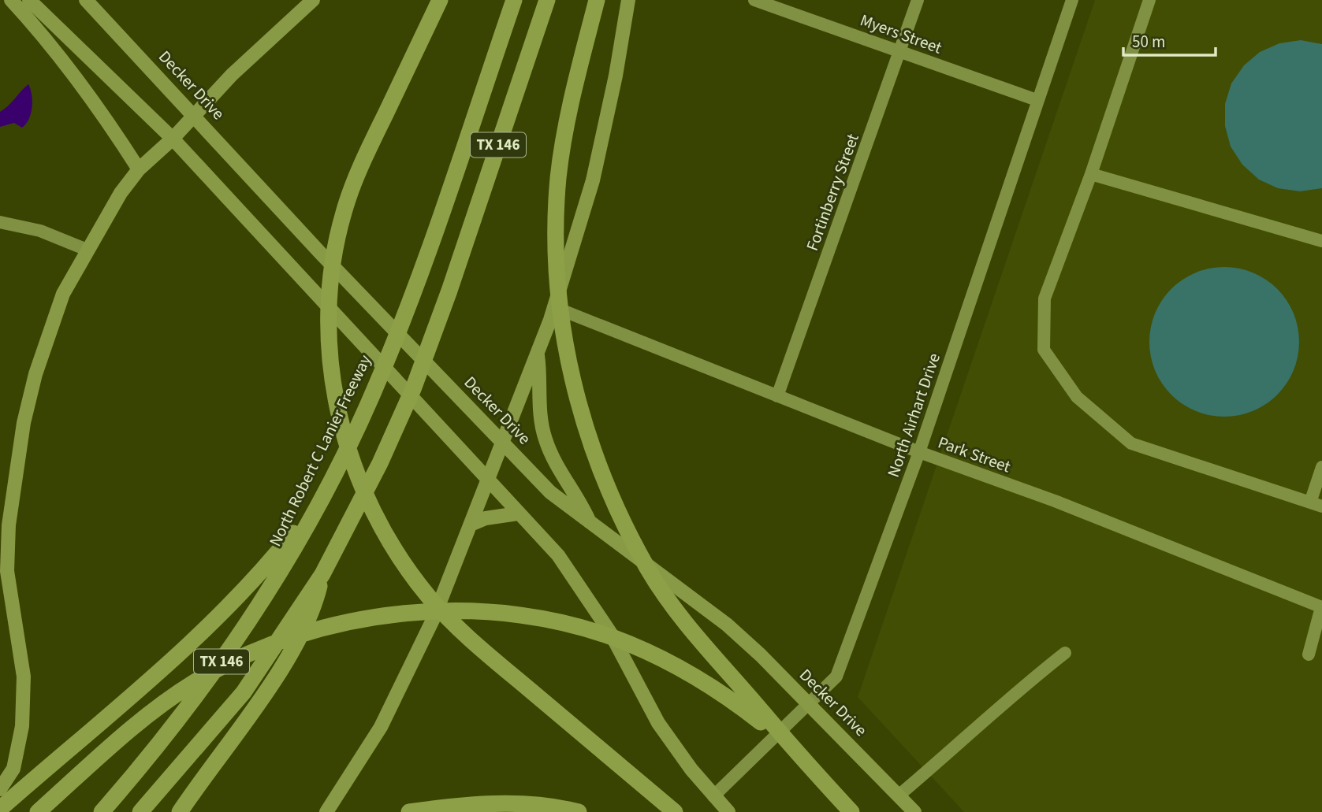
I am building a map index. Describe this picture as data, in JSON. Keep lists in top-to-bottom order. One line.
{"streets":{"highway":["TX 146","North Robert C Lanier Freeway"],"main road":["Decker Drive"],"street":["Myers Street","Fortinberry Street","North Airhart Drive","Park Street"]},"crossings":[["Myers Street","Fortinberry Street"],["Myers Street","North Airhart Drive"],["Decker Drive","North Airhart Drive"],["Fortinberry Street","Park Street"],["North Airhart Drive","Park Street"]],"scale_bar":"50 m"}
